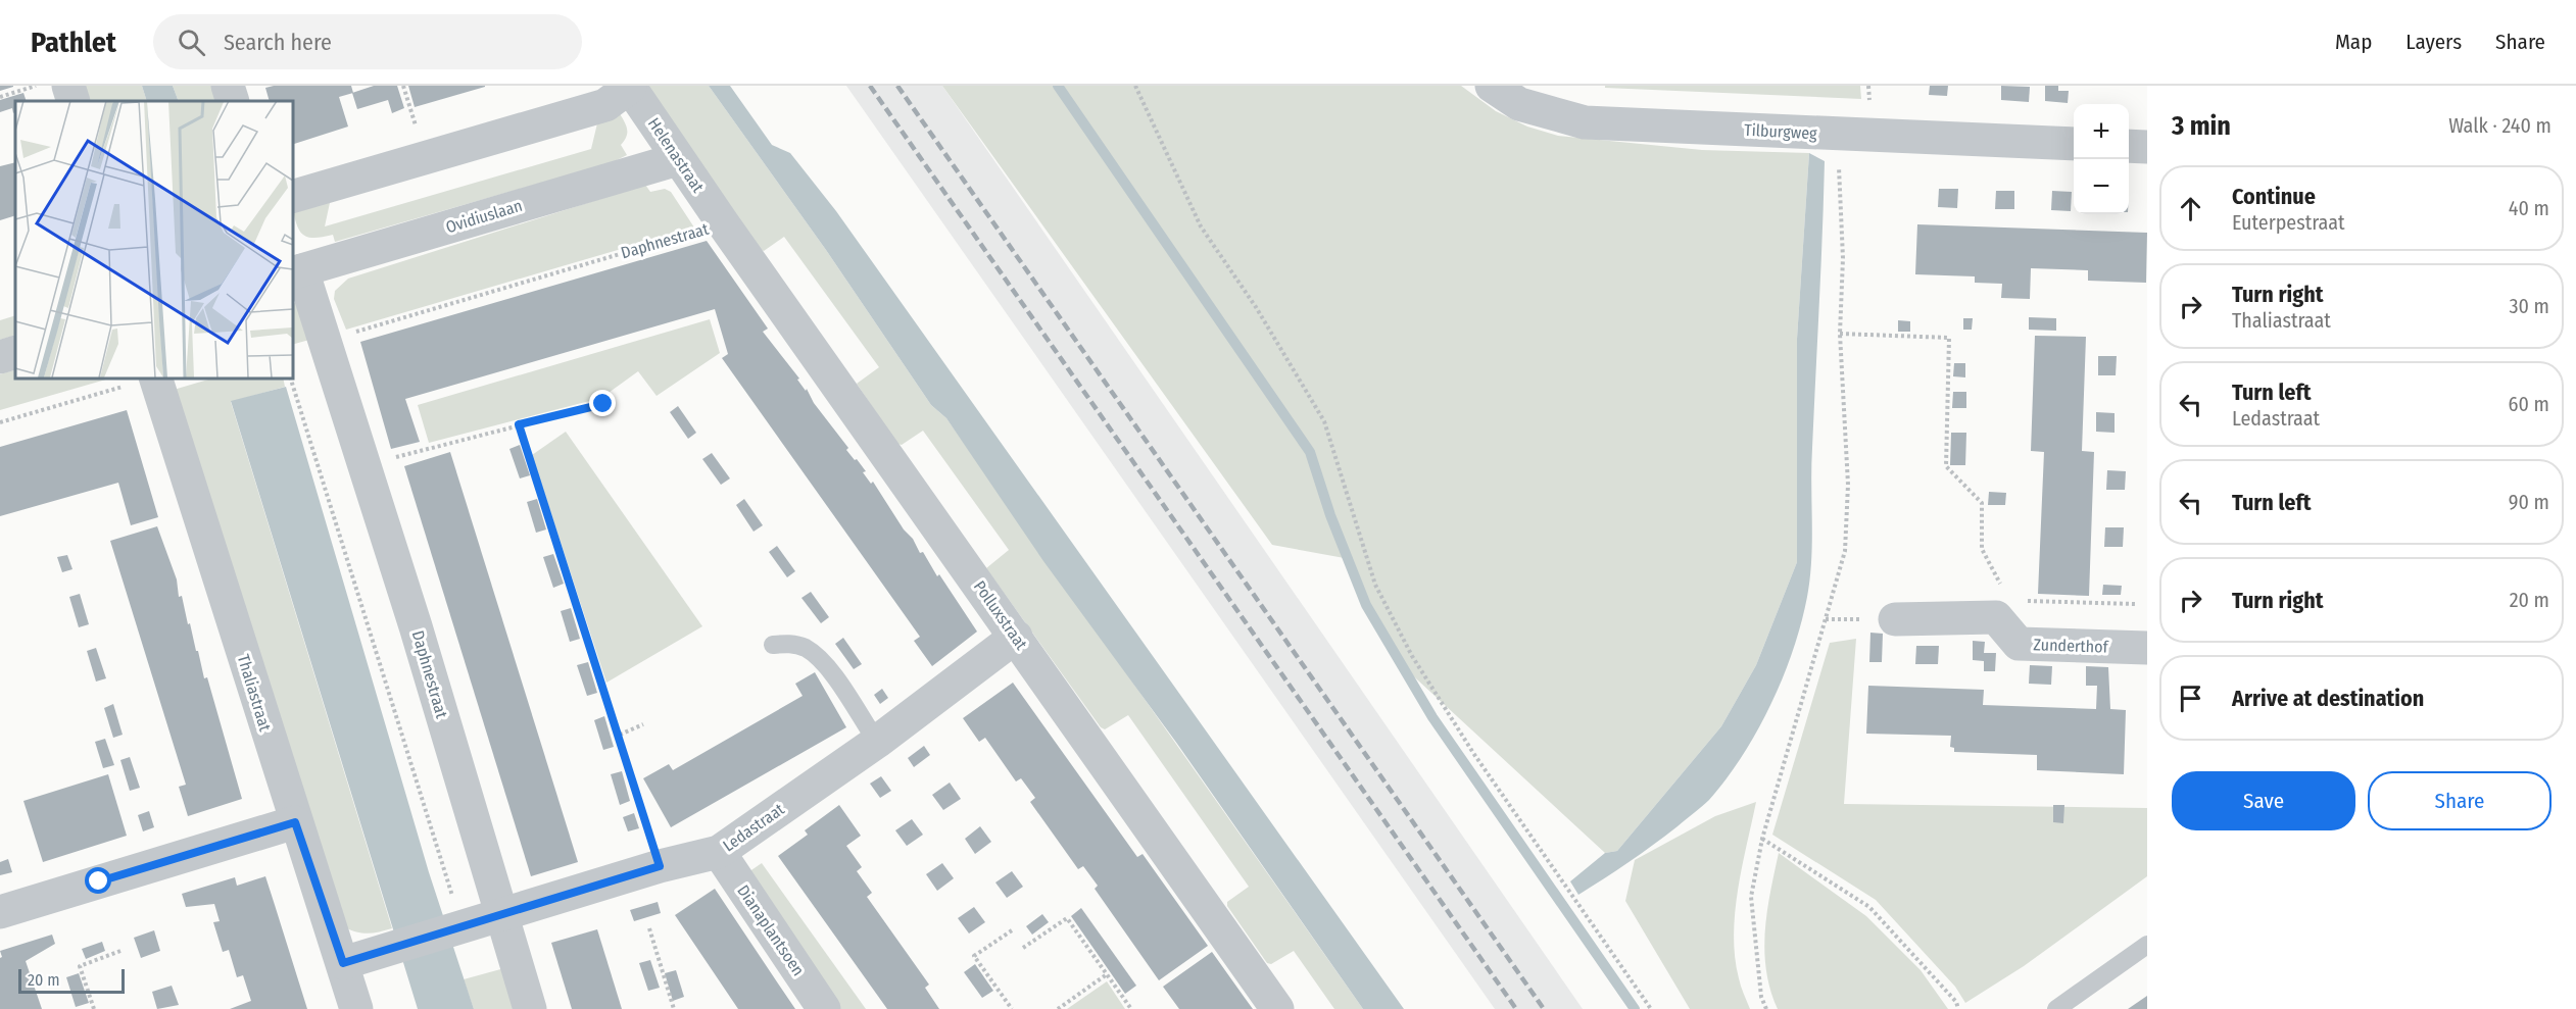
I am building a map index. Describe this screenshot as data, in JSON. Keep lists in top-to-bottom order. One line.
{"streets":{"street":["Tilburgweg","Helenastraat","Ovidiuslaan","Daphnestraat","Polluxstraat","Zunderthof","Thaliastraat","Ledastraat","Dianaplantsoen"]},"crossings":[["Helenastraat","Ovidiuslaan"],["Helenastraat","Daphnestraat"],["Helenastraat","Polluxstraat"],["Ovidiuslaan","Daphnestraat"],["Daphnestraat","Polluxstraat"],["Daphnestraat","Ledastraat"],["Polluxstraat","Ledastraat"],["Thaliastraat","Ledastraat"],["Ledastraat","Dianaplantsoen"]],"scale_bar":"20 m","page":{"header":"Pathlet","search":"Search here","nav":["Map","Layers","Share"],"heading":["3 min","Walk · 240 m"],"map_buttons":["+","−"],"list":[["Continue","Euterpestraat","40 m"],["Turn right","Thaliastraat","30 m"],["Turn left","Ledastraat","60 m"],["Turn left","90 m"],["Turn right","20 m"],"Arrive at destination"],"buttons":["Save","Share"],"scale":"20 m"}}
